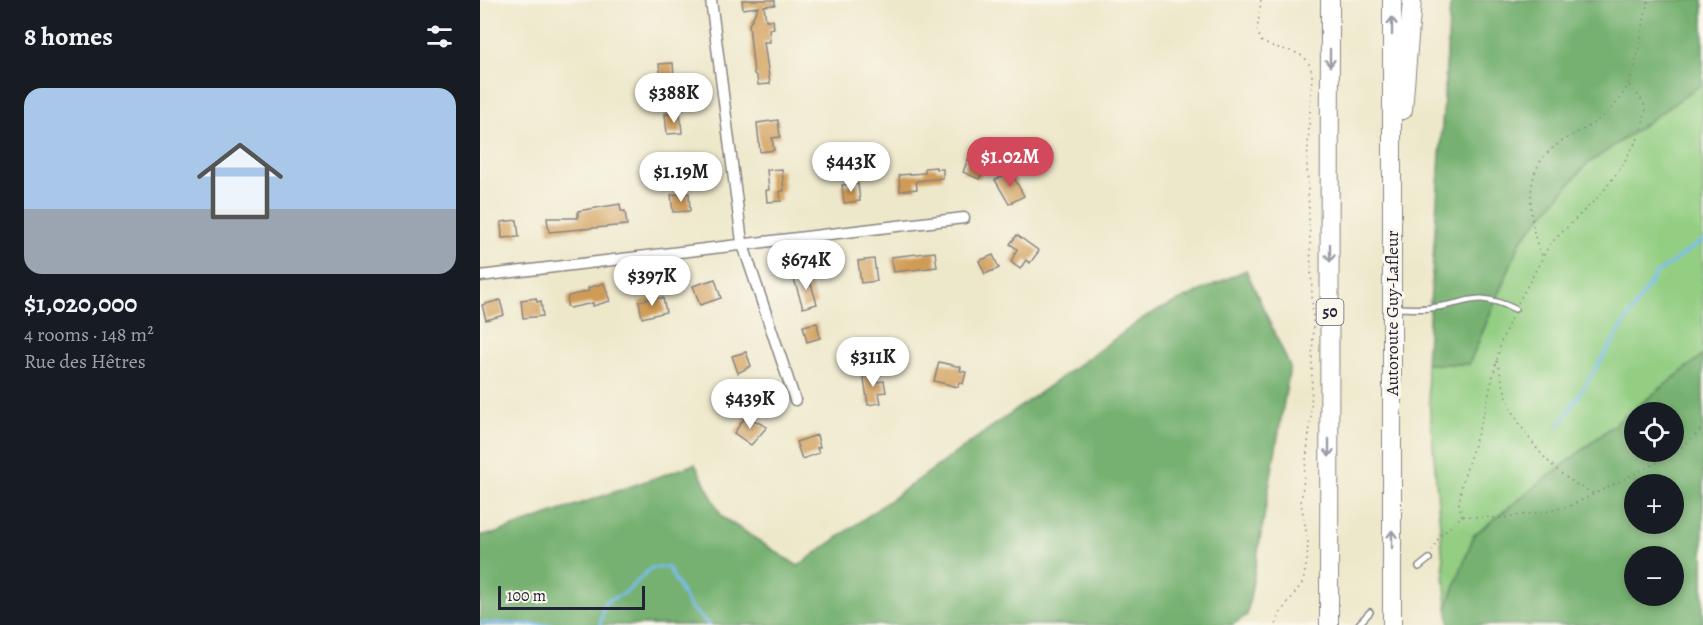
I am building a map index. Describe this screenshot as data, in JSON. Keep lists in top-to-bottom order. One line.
{"streets":{"highway":["50","Autoroute Guy-Lafleur"]},"scale_bar":"100 m","page":{"heading":"8 homes","list":[{"name":"$1,020,000","note":"4 rooms · 148 m² · Rue des Hêtres"}],"price":["$388K","$1.02M","$443K","$1.19M","$674K","$397K","$311K","$439K"],"map_buttons":["+","−"],"scale":"100 m"}}
